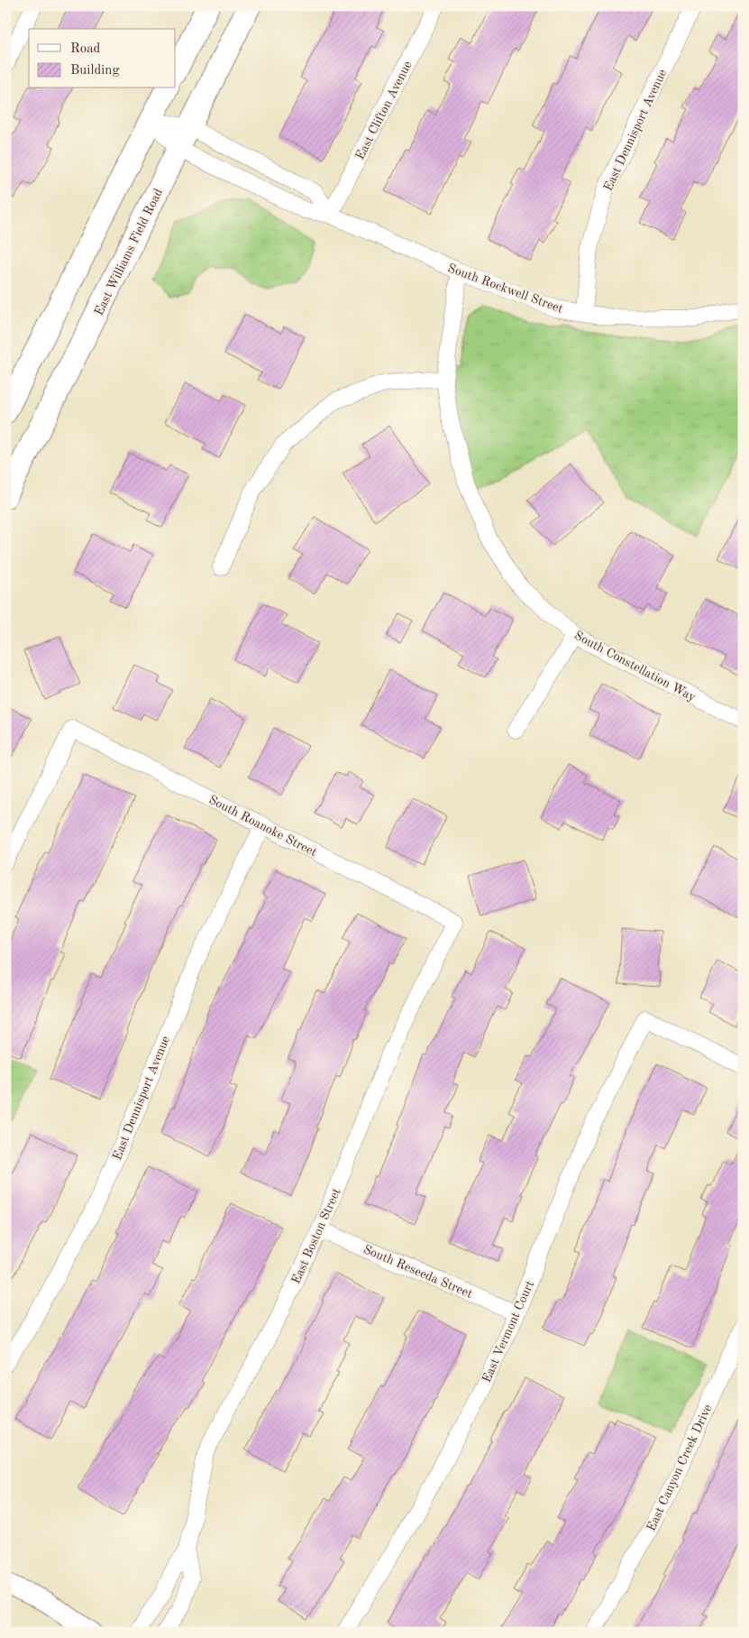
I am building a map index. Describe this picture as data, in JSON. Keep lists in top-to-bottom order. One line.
{"streets":{"main road":["East Williams Field Road"],"street":["East Clifton Avenue","East Dennisport Avenue","South Rockwell Street","South Constellation Way","South Roanoke Street","East Boston Street","South Reseeda Street","East Vermont Court","East Canyon Creek Drive"]},"crossings":[["East Clifton Avenue","South Rockwell Street"],["East Dennisport Avenue","South Rockwell Street"],["East Dennisport Avenue","South Roanoke Street"],["East Williams Field Road","South Rockwell Street"],["South Rockwell Street","South Constellation Way"],["South Roanoke Street","East Boston Street"],["East Boston Street","South Reseeda Street"],["South Reseeda Street","East Vermont Court"]],"legend":["Road","Building"]}
